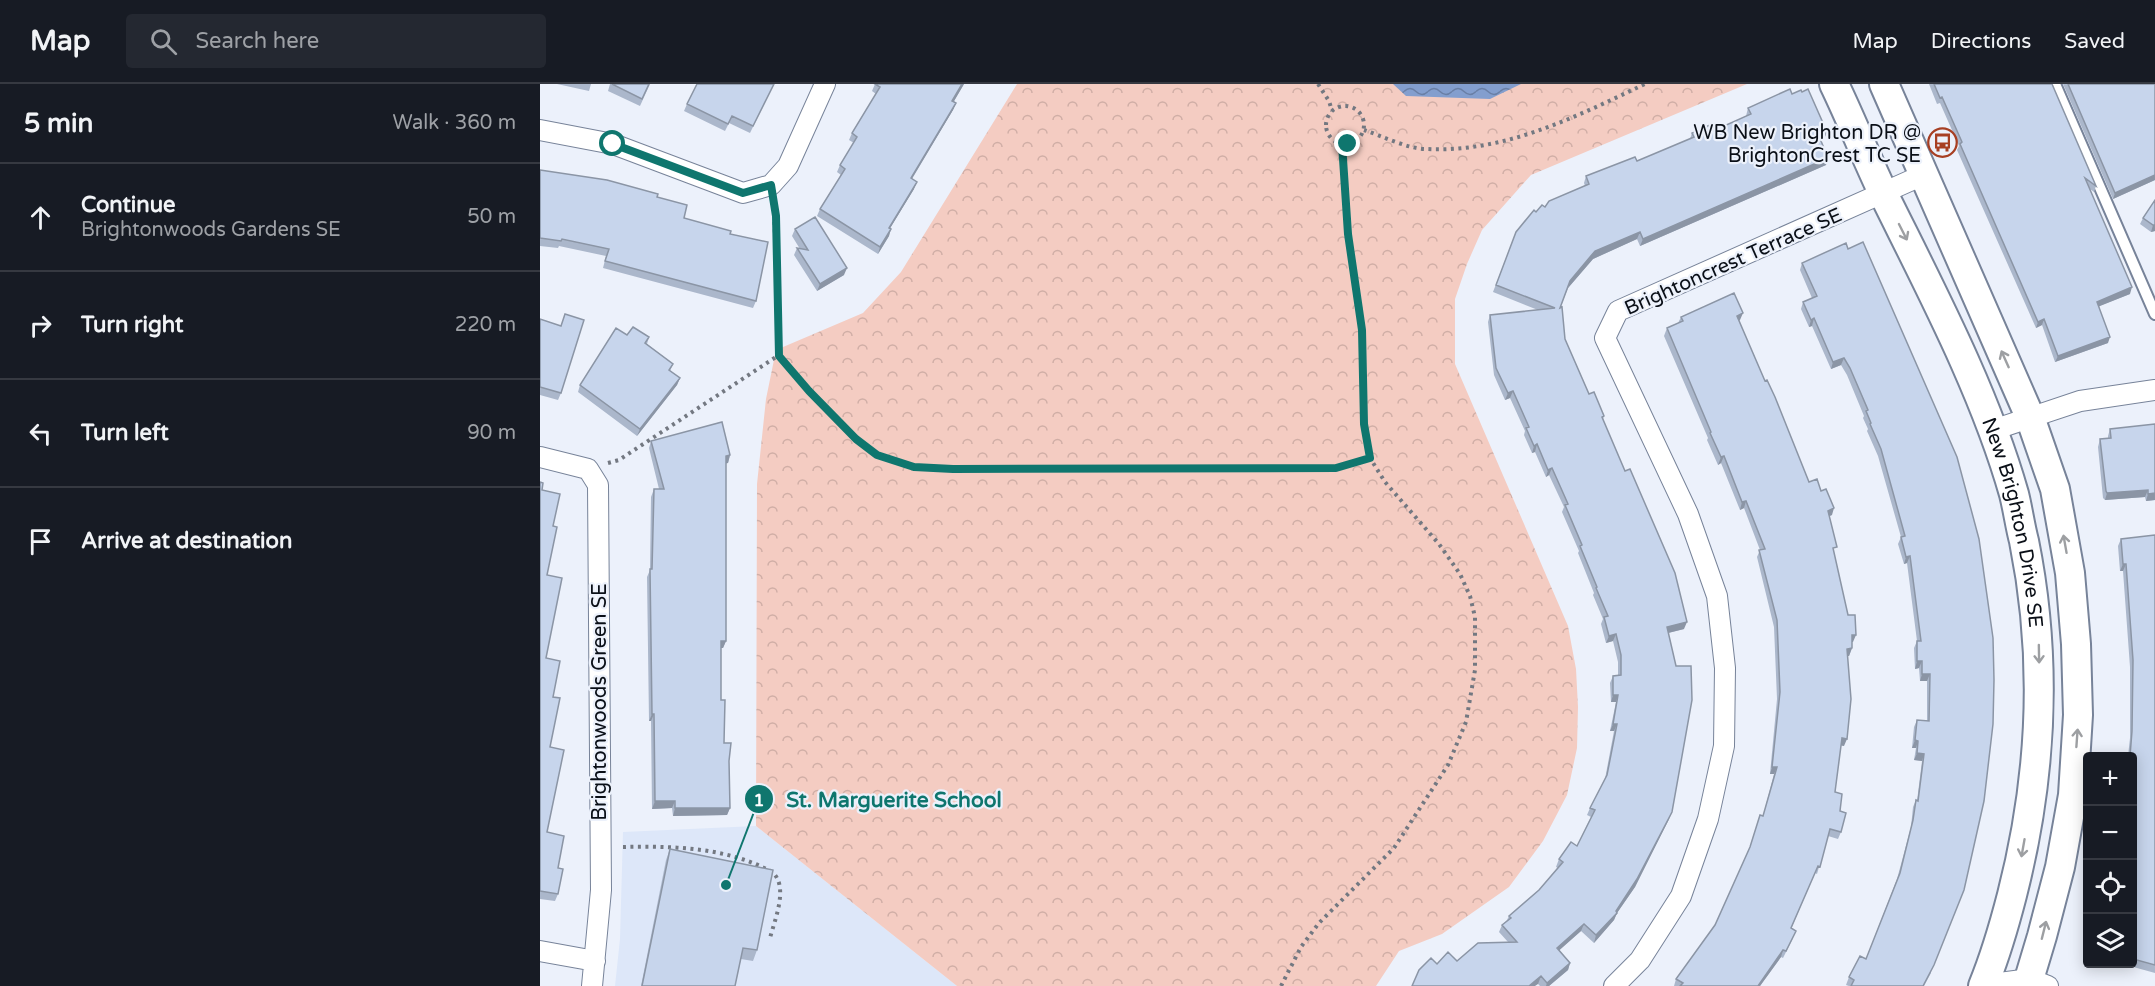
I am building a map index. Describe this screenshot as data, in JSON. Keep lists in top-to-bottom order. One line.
{"streets":{"street":["Brightoncrest Terrace SE","New Brighton Drive SE","Brightonwoods Green SE"]},"crossings":[["Brightoncrest Terrace SE","New Brighton Drive SE"]],"places":{"bus stop":["WB New Brighton DR @ BrightonCrest TC SE"],"other":["St. Marguerite School"]},"page":{"header":"Map","search":"Search here","nav":["Map","Directions","Saved"],"heading":["5 min","Walk · 360 m"],"list":[["Continue","Brightonwoods Gardens SE","50 m"],["Turn right","220 m"],["Turn left","90 m"],"Arrive at destination"],"map_buttons":["+","−"]}}
